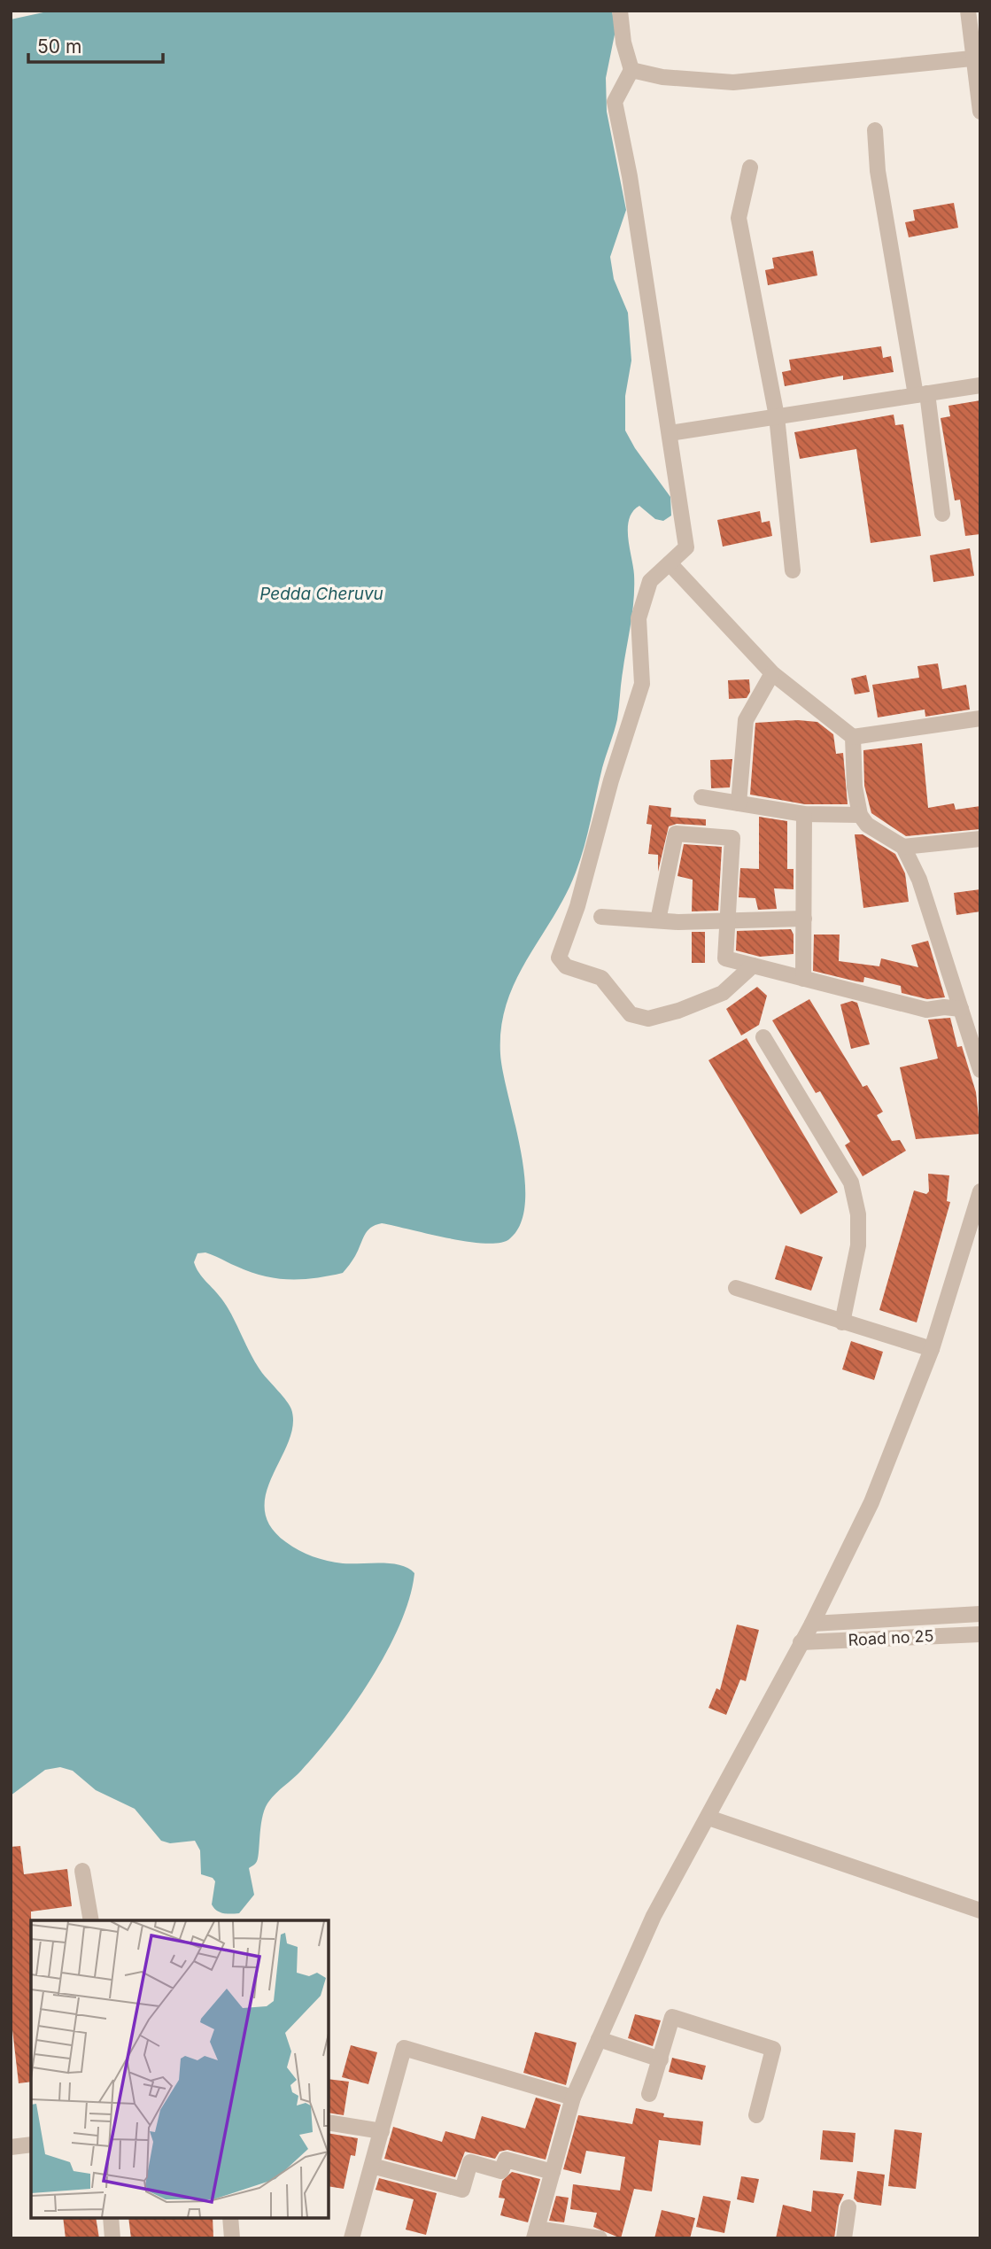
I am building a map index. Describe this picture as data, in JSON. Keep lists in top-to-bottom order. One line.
{"streets":{"street":["Road no 25"]},"water":["Pedda Cheruvu"],"scale_bar":"50 m"}
